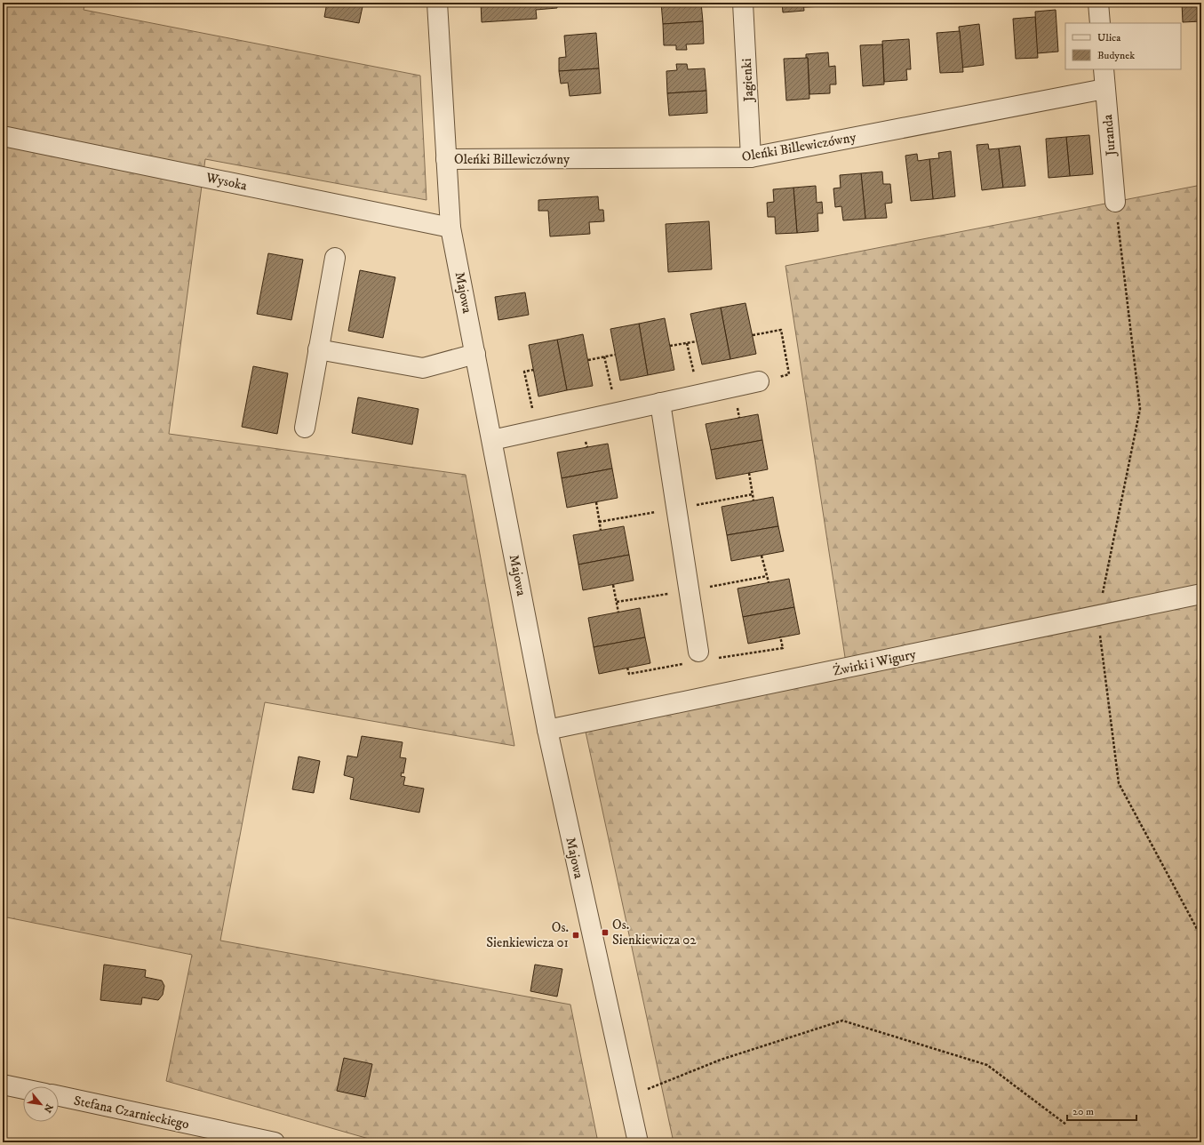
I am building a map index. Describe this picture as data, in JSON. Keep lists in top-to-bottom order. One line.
{"streets":{"street":["Jagienki","Juranda","Oleńki Billewiczówny","Wysoka","Majowa","Żwirki i Wigury","Stefana Czarnieckiego"]},"crossings":[["Jagienki","Oleńki Billewiczówny"],["Juranda","Oleńki Billewiczówny"],["Oleńki Billewiczówny","Majowa"],["Wysoka","Majowa"],["Majowa","Żwirki i Wigury"]],"places":{"transit":["Os. Sienkiewicza 02","Os. Sienkiewicza 01"]},"legend":["Ulica","Budynek"],"scale_bar":"20 m","north":"bottom right"}
